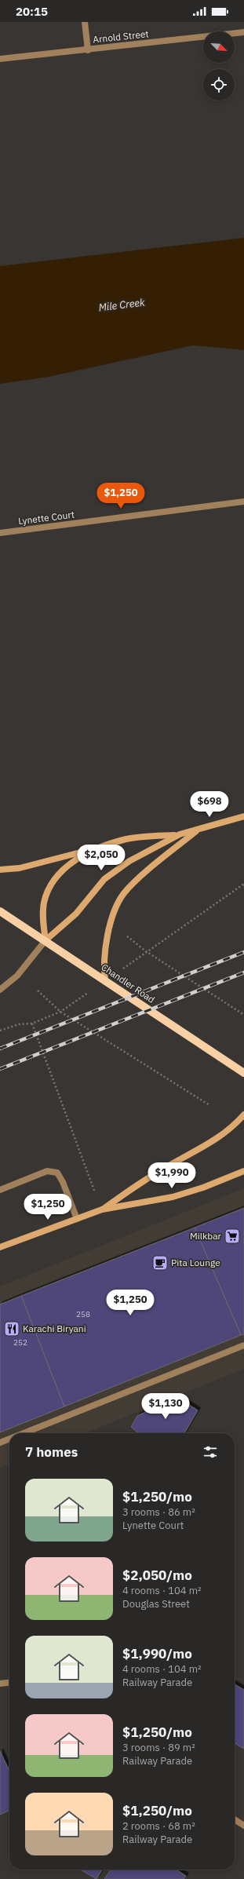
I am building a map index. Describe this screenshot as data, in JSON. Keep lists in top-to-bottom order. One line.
{"streets":{"main road":["Chandler Road"],"street":["Arnold Street","Lynette Court"]},"water":["Mile Creek"],"places":{"supermarket":["Milkbar"],"cafe":["Pita Lounge"],"restaurant":["Karachi Biryani"]},"house_numbers":["258","252"],"north":"bottom right","page":{"status":"20:15","price":["$1,250","$698","$2,050","$1,990","$1,250","$1,250","$1,130"],"heading":"7 homes","list":[{"name":"$1,250/mo","note":"3 rooms · 86 m² · Lynette Court"},{"name":"$2,050/mo","note":"4 rooms · 104 m² · Douglas Street"},{"name":"$1,990/mo","note":"4 rooms · 104 m² · Railway Parade"},{"name":"$1,250/mo","note":"3 rooms · 89 m² · Railway Parade"},{"name":"$1,250/mo","note":"2 rooms · 68 m² · Railway Parade"}]}}
